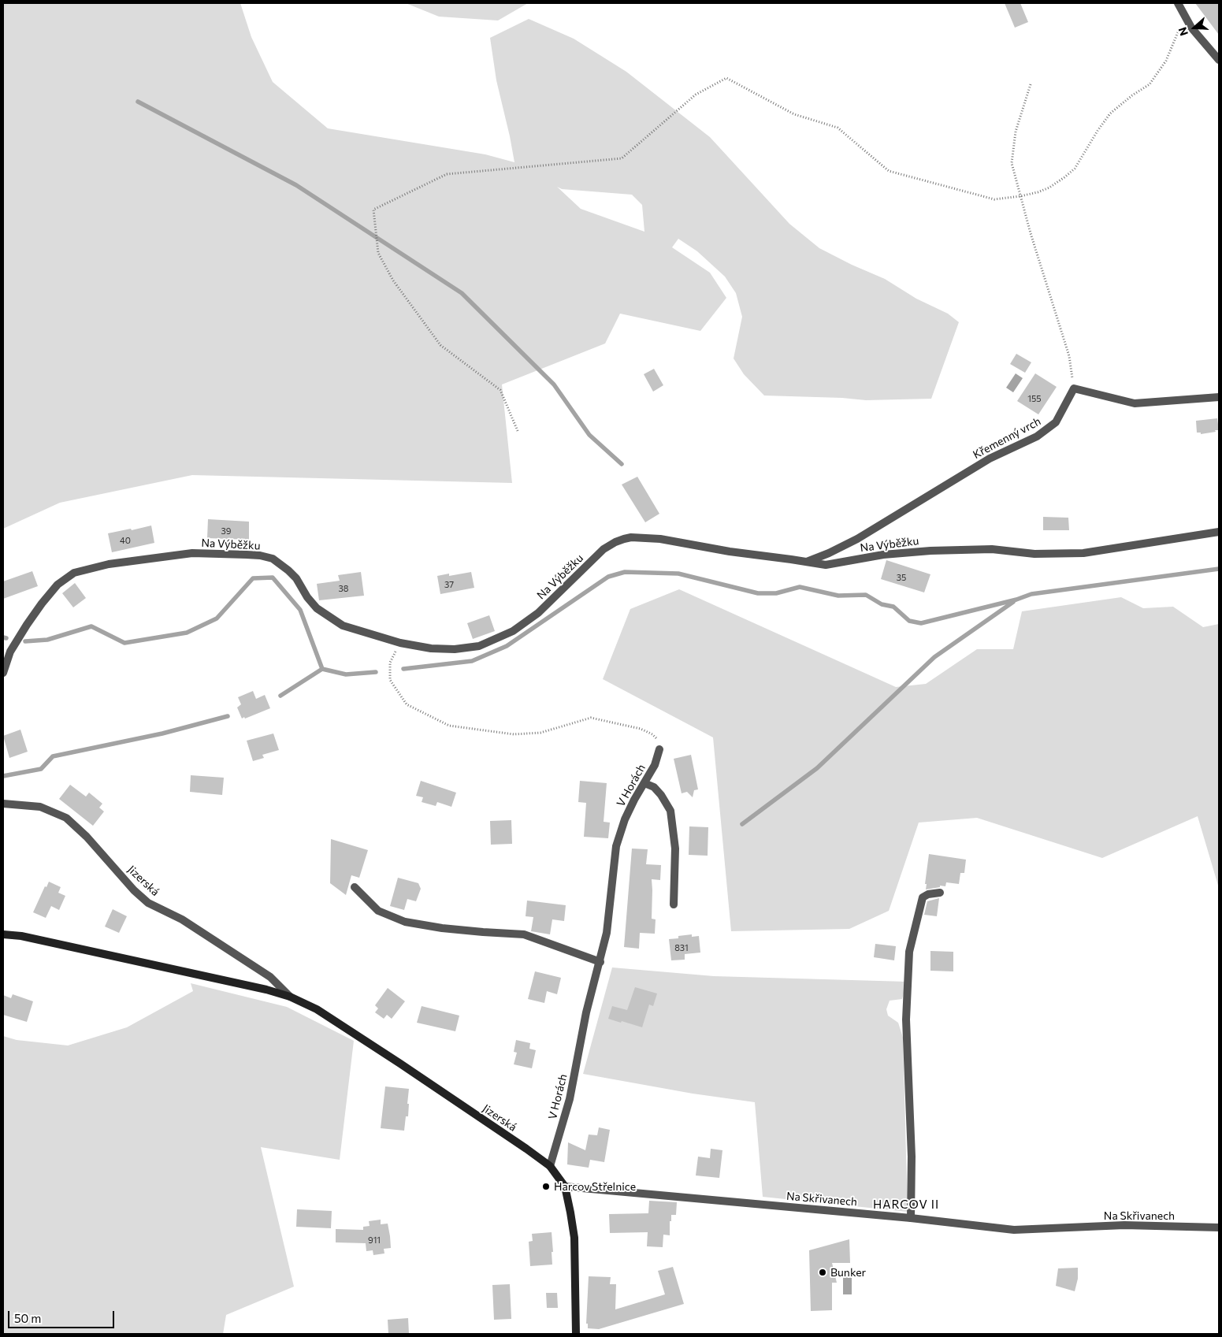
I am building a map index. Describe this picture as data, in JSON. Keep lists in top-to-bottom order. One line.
{"streets":{"street":["Křemenný vrch","Na Výběžku","V Horách","Jizerská","Na Skřivanech"]},"crossings":[["Křemenný vrch","Na Výběžku"],["V Horách","Jizerská"],["Jizerská","Na Skřivanech"]],"districts":["HARCOV II"],"places":["Harcov Střelnice","Bunker"],"house_numbers":["155","39","40","35","37","38","831","911"],"scale_bar":"50 m","north":"left"}
